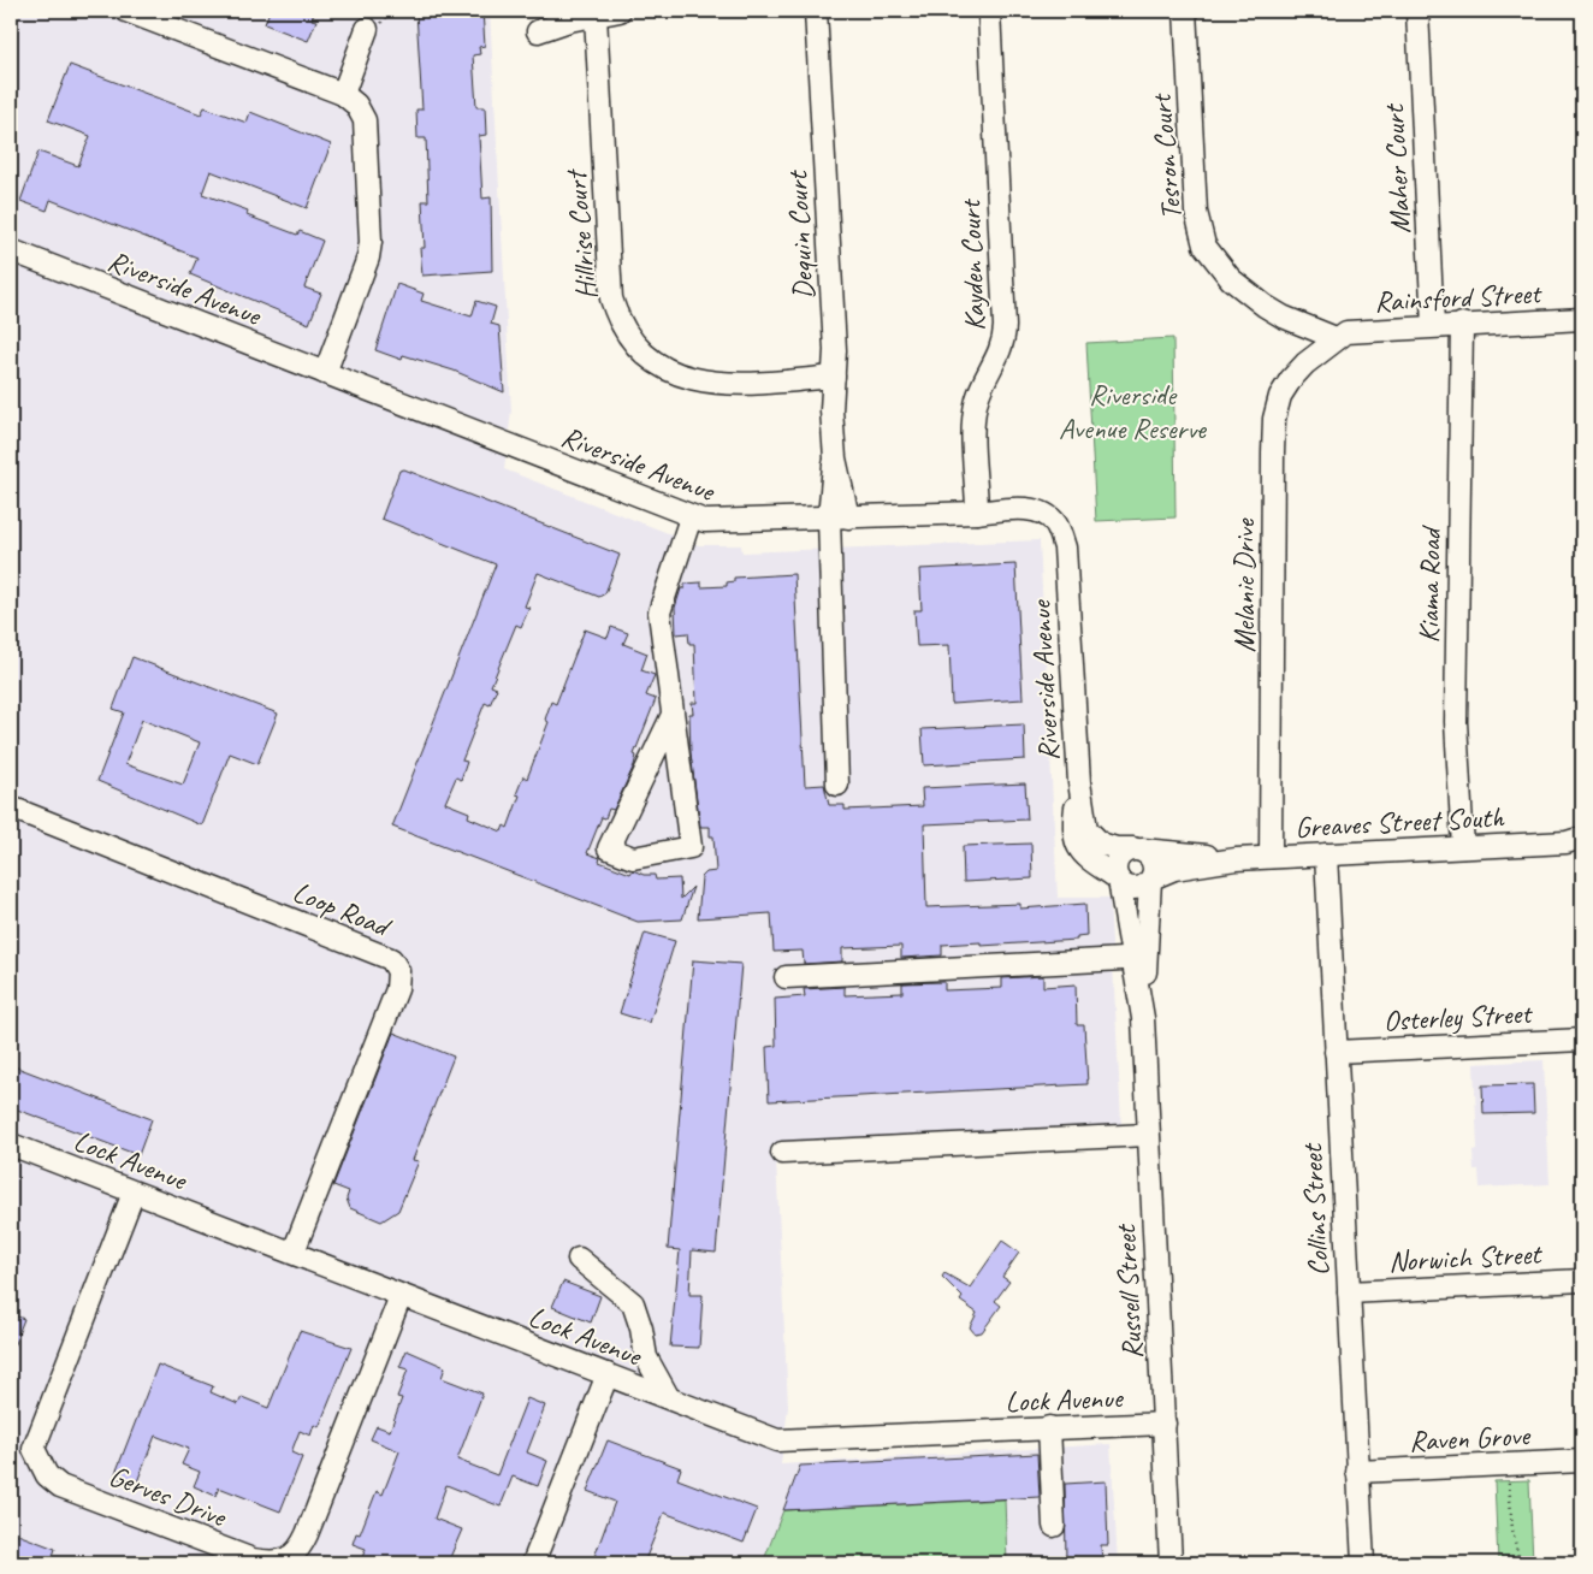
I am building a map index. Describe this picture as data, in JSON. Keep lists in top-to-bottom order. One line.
{"streets":{"street":["Tesron Court","Maher Court","Hillrise Court","Dequin Court","Kayden Court","Riverside Avenue","Rainsford Street","Melanie Drive","Kiama Road","Greaves Street South","Loop Road","Osterley Street","Lock Avenue","Collins Street","Norwich Street","Russell Street","Raven Grove","Gerves Drive"]},"crossings":[["Tesron Court","Rainsford Street"],["Tesron Court","Melanie Drive"],["Maher Court","Rainsford Street"],["Hillrise Court","Dequin Court"],["Dequin Court","Riverside Avenue"],["Kayden Court","Riverside Avenue"],["Riverside Avenue","Greaves Street South"],["Riverside Avenue","Russell Street"],["Rainsford Street","Melanie Drive"],["Rainsford Street","Kiama Road"],["Melanie Drive","Greaves Street South"],["Kiama Road","Greaves Street South"],["Greaves Street South","Collins Street"],["Greaves Street South","Russell Street"],["Loop Road","Lock Avenue"],["Osterley Street","Collins Street"],["Lock Avenue","Russell Street"],["Lock Avenue","Gerves Drive"],["Collins Street","Norwich Street"],["Collins Street","Raven Grove"]],"parks":["Riverside Avenue Reserve"]}
